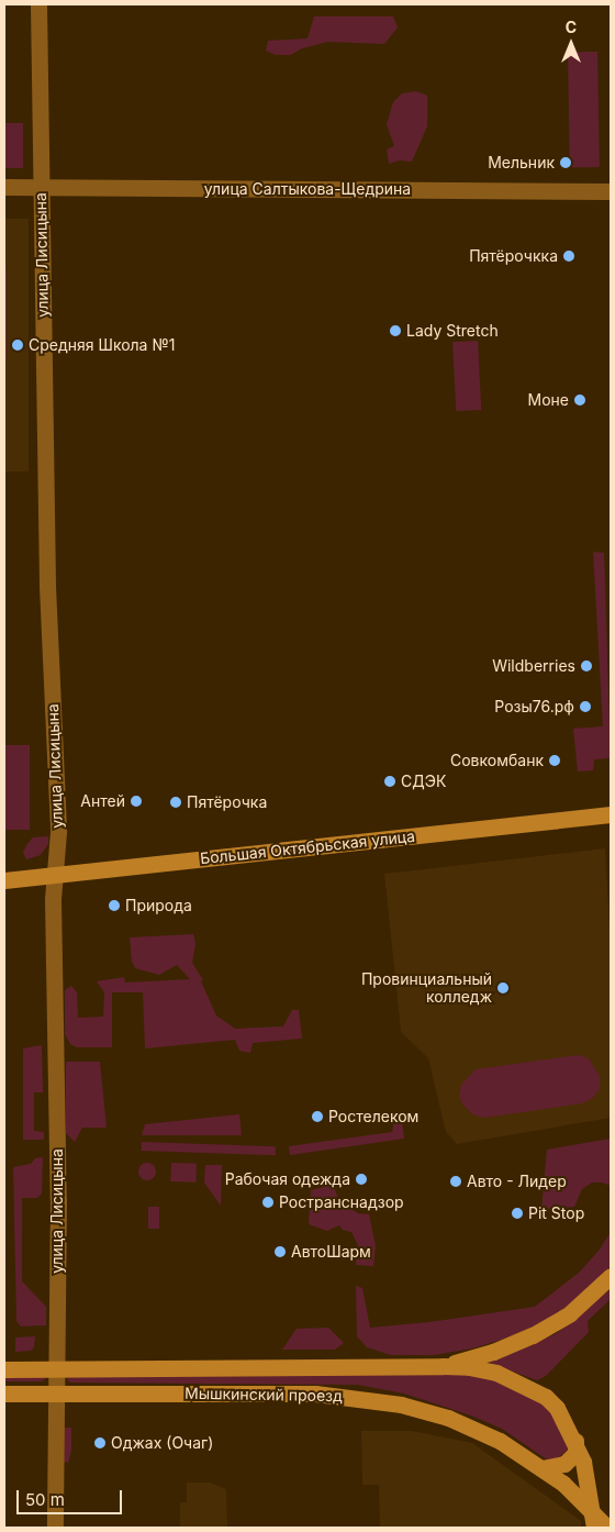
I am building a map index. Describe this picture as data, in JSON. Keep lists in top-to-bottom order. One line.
{"streets":{"main road":["Большая Октябрьская улица","Мышкинский проезд"],"street":["улица Салтыкова-Щедрина","улица Лисицына"]},"crossings":[["улица Салтыкова-Щедрина","улица Лисицына"],["улица Лисицына","Большая Октябрьская улица"],["улица Лисицына","Мышкинский проезд"]],"places":["Мельник","Пятёрочкка","Lady Stretch","Средняя Школа №1","Моне","Wildberries","Розы76.рф","Совкомбанк","СДЭК","Антей","Пятёрочка","Природа","Провинциальный колледж","Ростелеком","Рабочая одежда","Авто - Лидер","Ространснадзор","Pit Stop","АвтоШарм","Оджах (Очаг)"],"scale_bar":"50 m","north":"top"}
